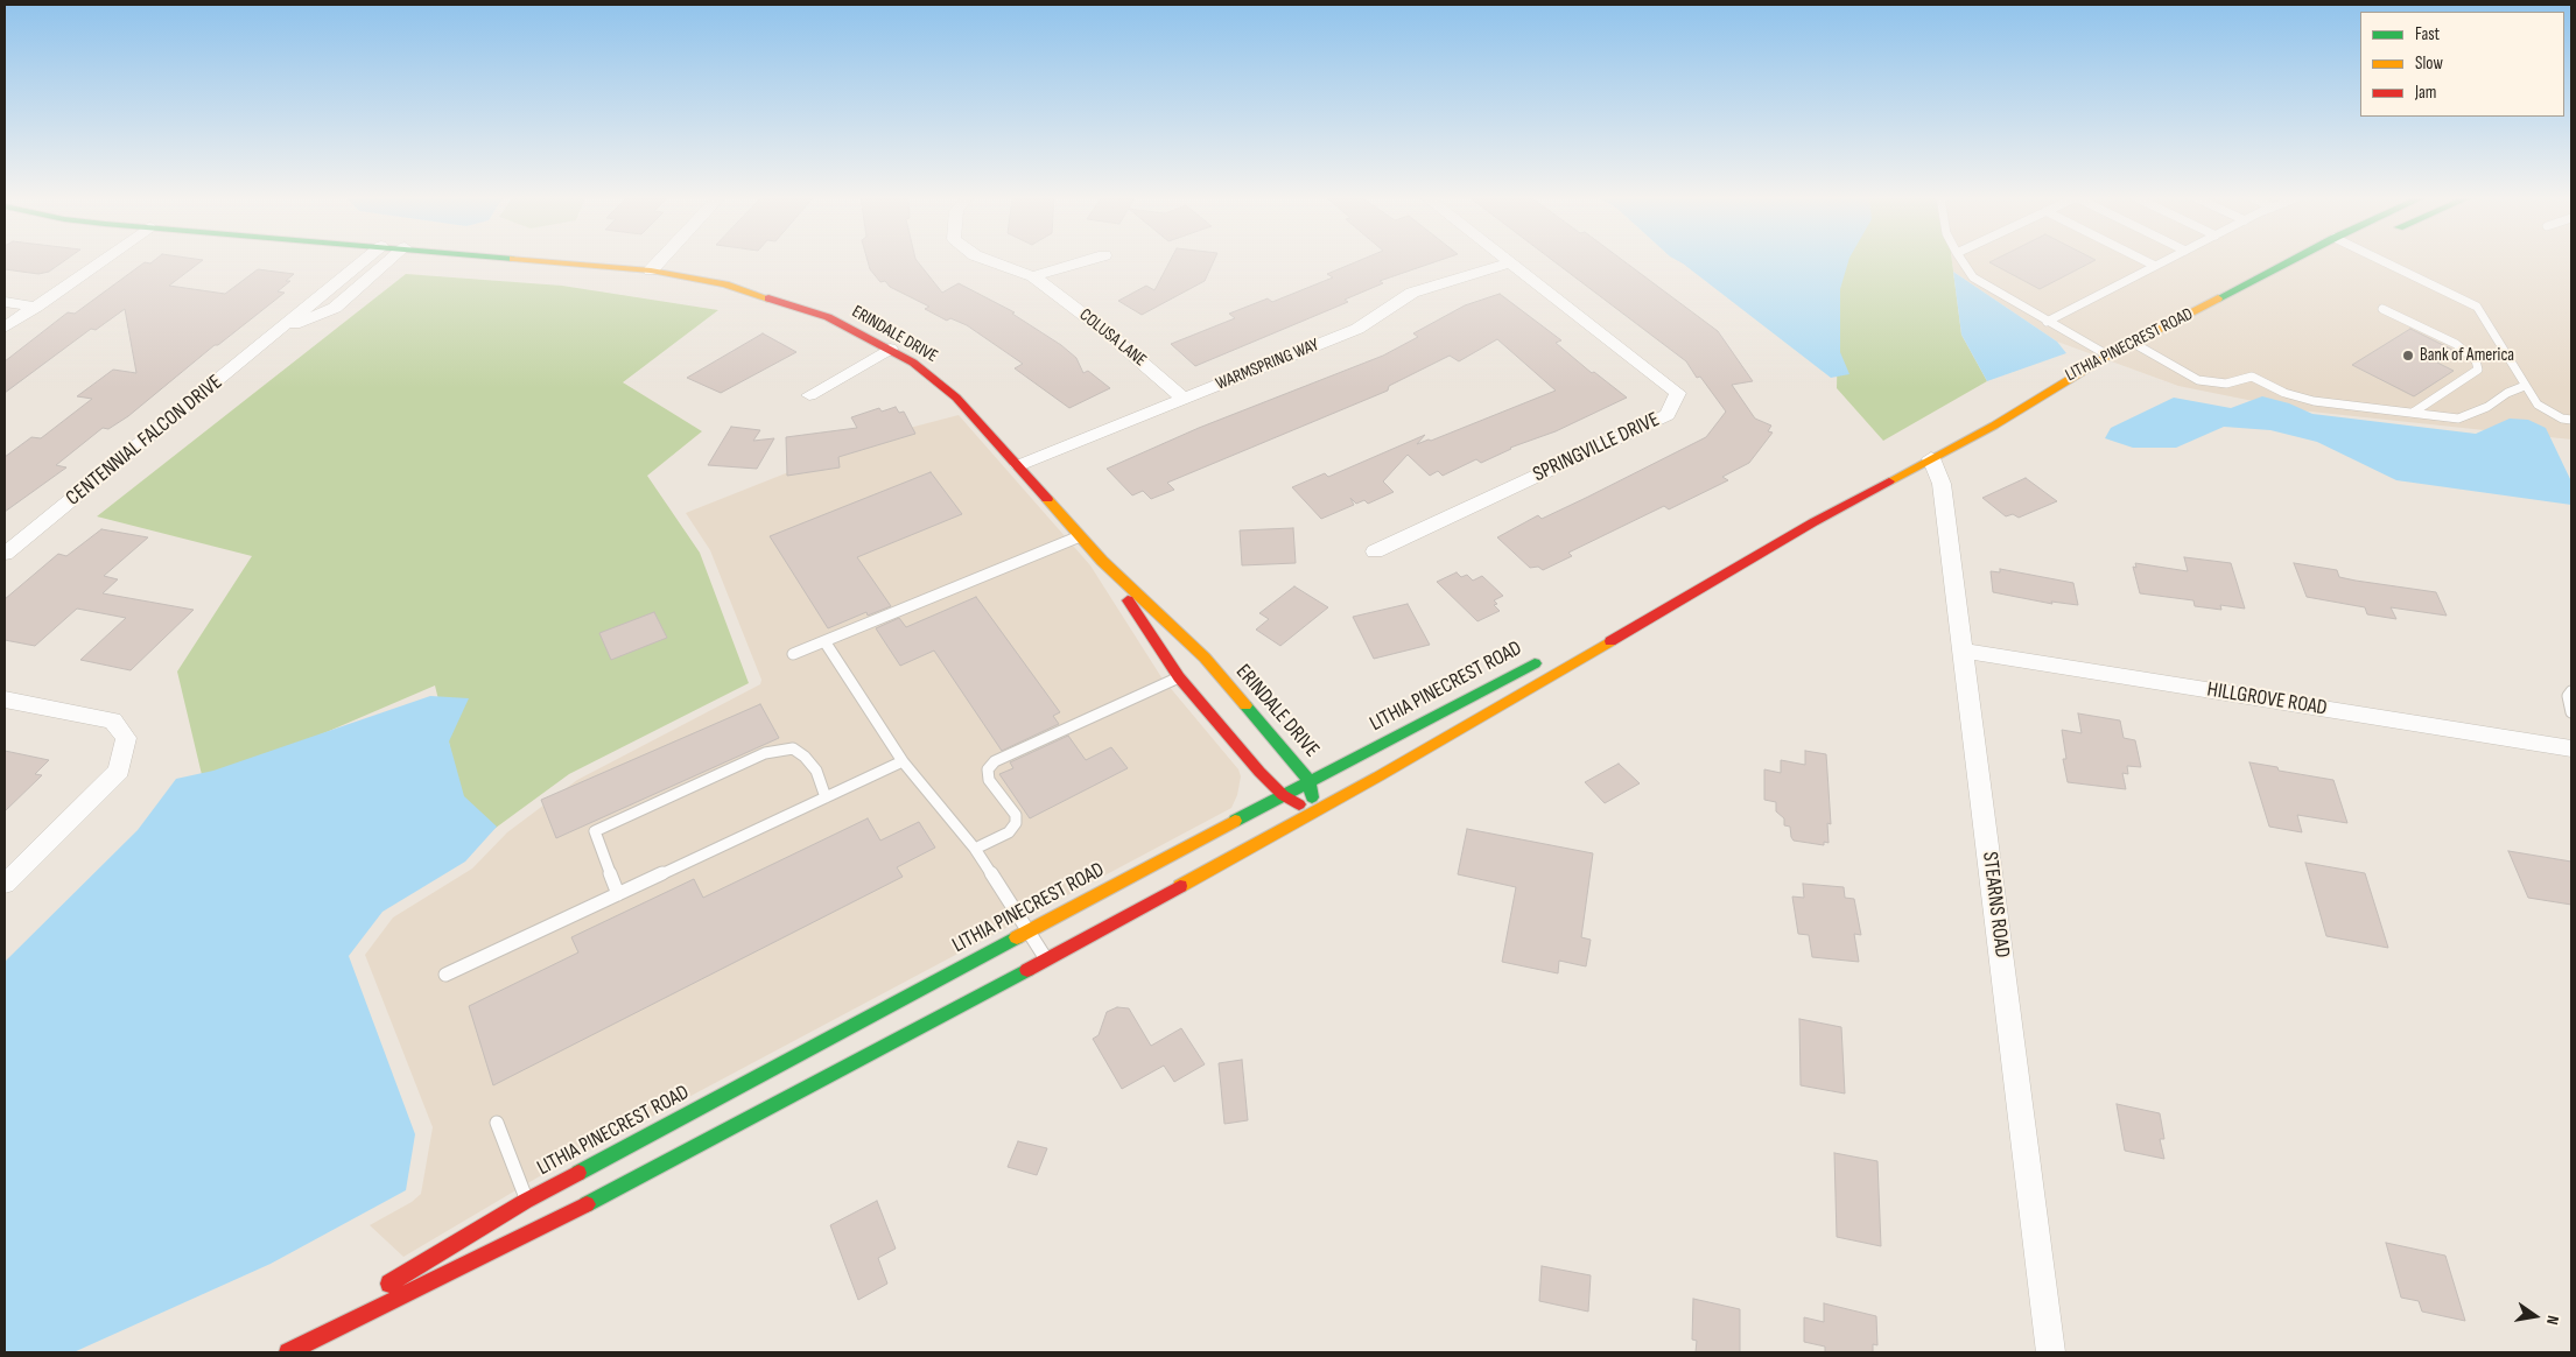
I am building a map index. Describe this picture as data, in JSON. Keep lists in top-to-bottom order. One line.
{"streets":{"main road":["ERINDALE DRIVE","LITHIA PINECREST ROAD"],"street":["COLUSA LANE","WARMSPRING WAY","CENTENNIAL FALCON DRIVE","SPRINGVILLE DRIVE","HILLGROVE ROAD","STEARNS ROAD"]},"crossings":[["ERINDALE DRIVE","LITHIA PINECREST ROAD"],["ERINDALE DRIVE","WARMSPRING WAY"],["COLUSA LANE","WARMSPRING WAY"],["LITHIA PINECREST ROAD","STEARNS ROAD"],["WARMSPRING WAY","SPRINGVILLE DRIVE"],["HILLGROVE ROAD","STEARNS ROAD"]],"places":["Bank of America"],"legend":["Fast","Slow","Jam"],"north":"right"}
